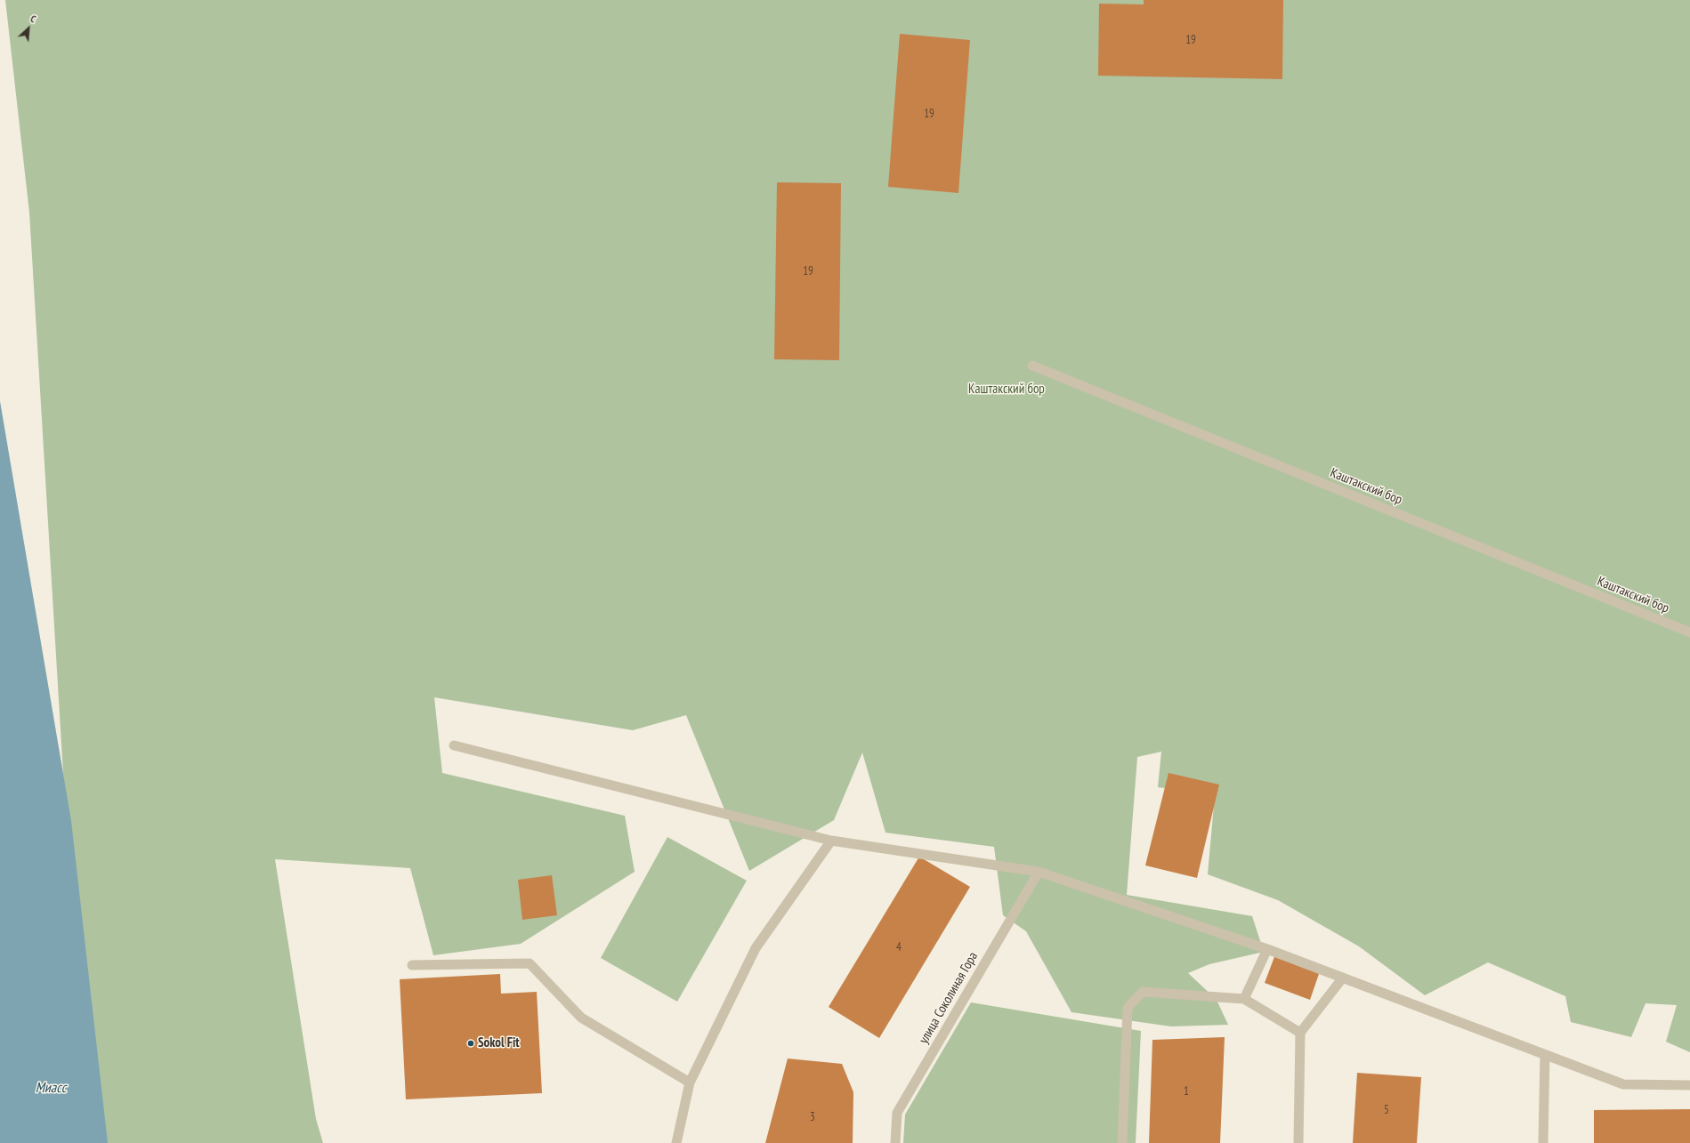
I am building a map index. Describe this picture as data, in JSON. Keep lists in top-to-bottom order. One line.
{"streets":{"street":["Каштакский бор","улица Соколиная Гора"]},"water":["Миасс"],"parks":["Каштакский бор"],"places":["Sokol Fit"],"house_numbers":["19","19","19","4","1","5","3"],"north":"top right"}
